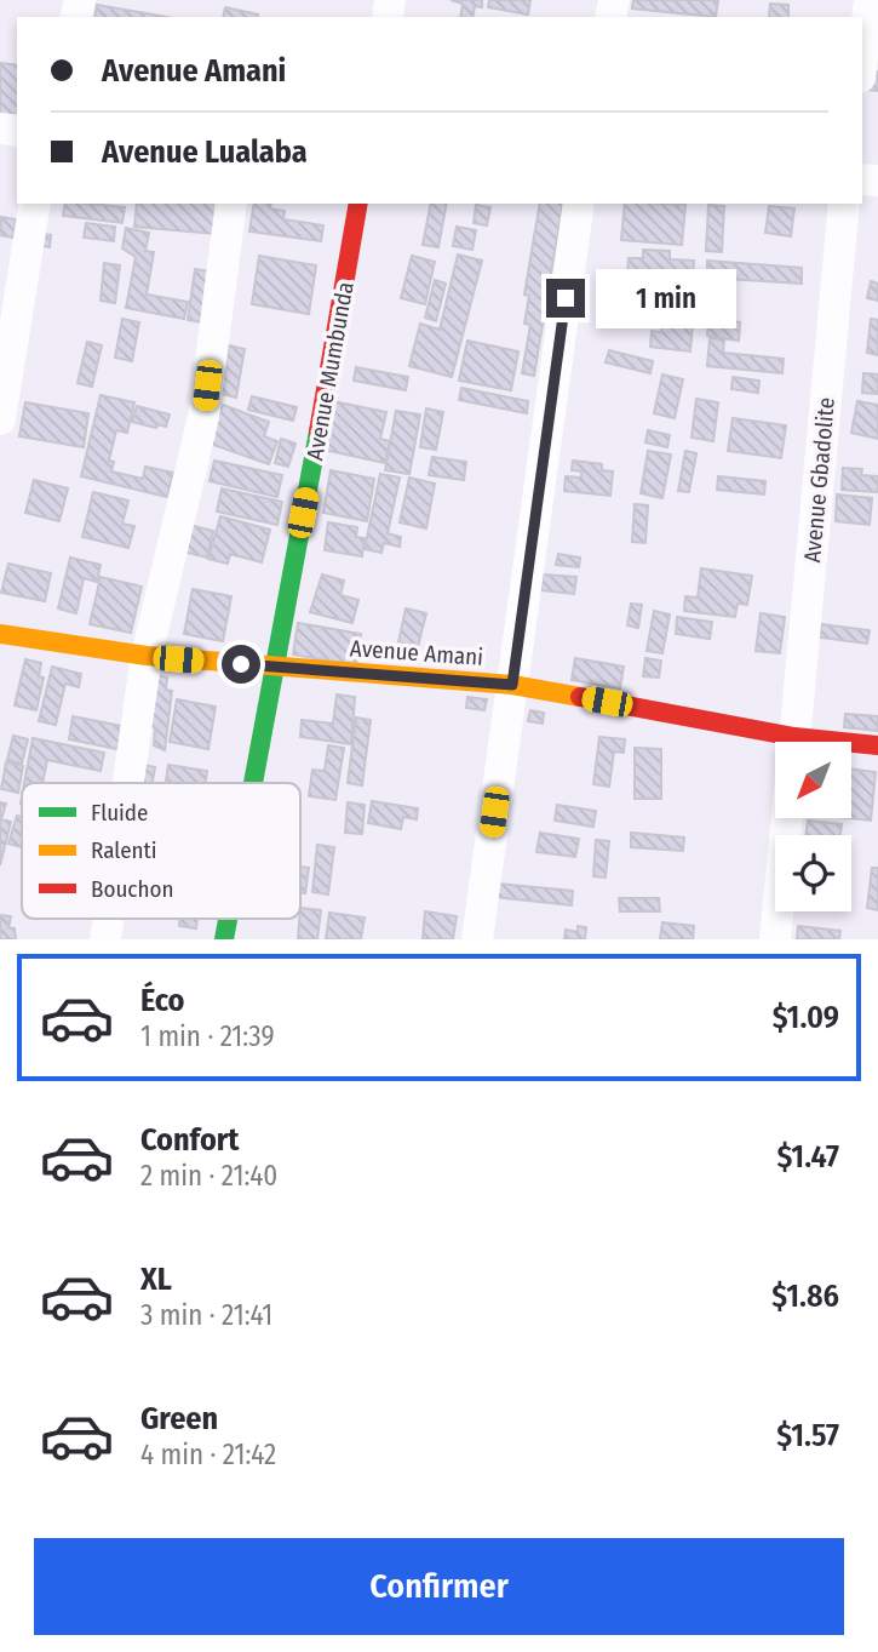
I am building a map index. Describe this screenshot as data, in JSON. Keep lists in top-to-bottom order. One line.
{"streets":{"street":["Avenue Mumbunda","Avenue Gbadolite","Avenue Amani"]},"crossings":[["Avenue Mumbunda","Avenue Amani"]],"legend":["Fluide","Ralenti","Bouchon"],"north":"bottom left","page":{"banner":["Avenue Amani","Avenue Lualaba"],"bubble":"1 min","list":[{"name":"Éco","note":"1 min · 21:39","value":"$1.09"},{"name":"Confort","note":"2 min · 21:40","value":"$1.47"},{"name":"XL","note":"3 min · 21:41","value":"$1.86"},{"name":"Green","note":"4 min · 21:42","value":"$1.57"}],"buttons":"Confirmer"}}
